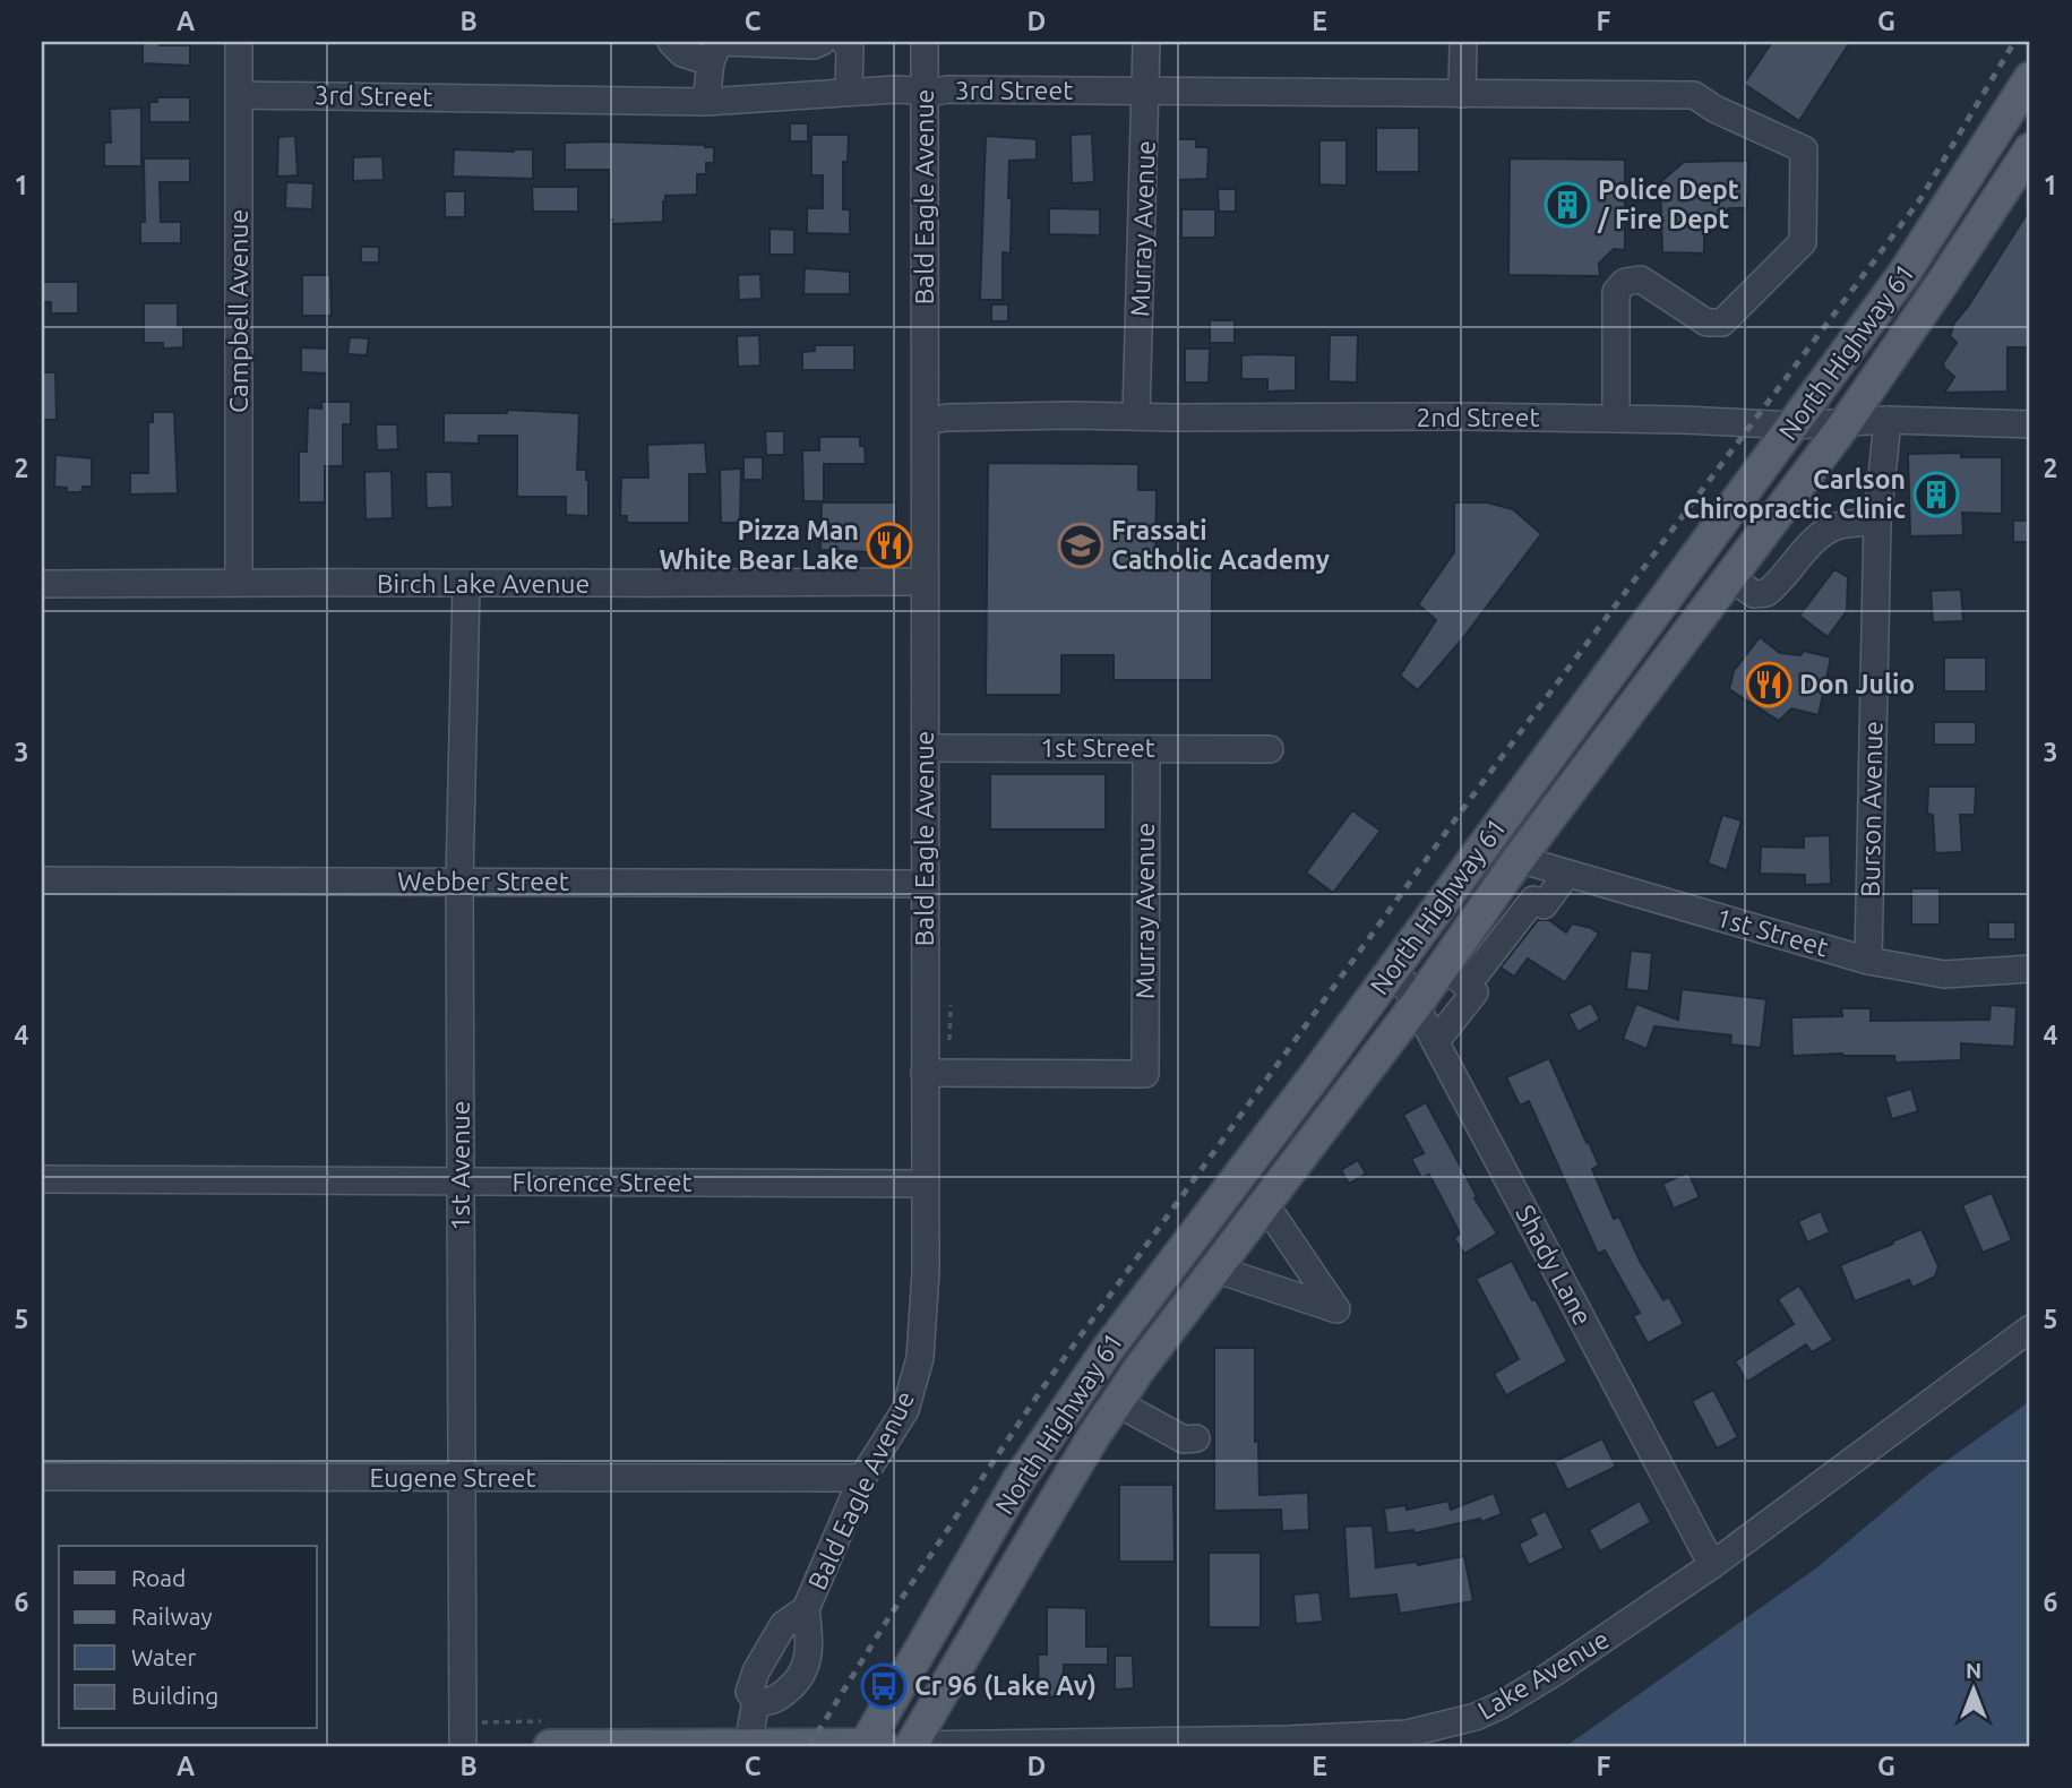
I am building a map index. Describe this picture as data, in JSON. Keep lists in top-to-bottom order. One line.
{"streets":{"main road":["North Highway 61"],"street":["3rd Street","Bald Eagle Avenue","Murray Avenue","Campbell Avenue","2nd Street","Birch Lake Avenue","1st Street","Burson Avenue","Webber Street","1st Avenue","Florence Street","Shady Lane","Eugene Street","Lake Avenue"]},"crossings":[["3rd Street","Bald Eagle Avenue"],["3rd Street","Murray Avenue"],["3rd Street","Campbell Avenue"],["3rd Street","2nd Street"],["Bald Eagle Avenue","Murray Avenue"],["Bald Eagle Avenue","2nd Street"],["Bald Eagle Avenue","Birch Lake Avenue"],["Bald Eagle Avenue","1st Street"],["Bald Eagle Avenue","Webber Street"],["Bald Eagle Avenue","Florence Street"],["Bald Eagle Avenue","Eugene Street"],["Murray Avenue","2nd Street"],["Murray Avenue","1st Street"],["Campbell Avenue","Birch Lake Avenue"],["North Highway 61","2nd Street"],["North Highway 61","1st Street"],["North Highway 61","Shady Lane"],["North Highway 61","Lake Avenue"],["2nd Street","Burson Avenue"],["Birch Lake Avenue","1st Avenue"],["1st Street","Burson Avenue"],["Webber Street","1st Avenue"],["1st Avenue","Florence Street"],["1st Avenue","Eugene Street"],["Shady Lane","Lake Avenue"]],"places":{"building":["Police Dept / Fire Dept","Carlson Chiropractic Clinic"],"restaurant":["Pizza Man White Bear Lake","Don Julio"],"school or university":["Frassati Catholic Academy"],"bus stop":["Cr 96 (Lake Av)"]},"legend":["Road","Railway","Water","Building"],"north":"top","grid":{"columns":["A","B","C","D","E","F","G"],"rows":["1","2","3","4","5","6"]}}
